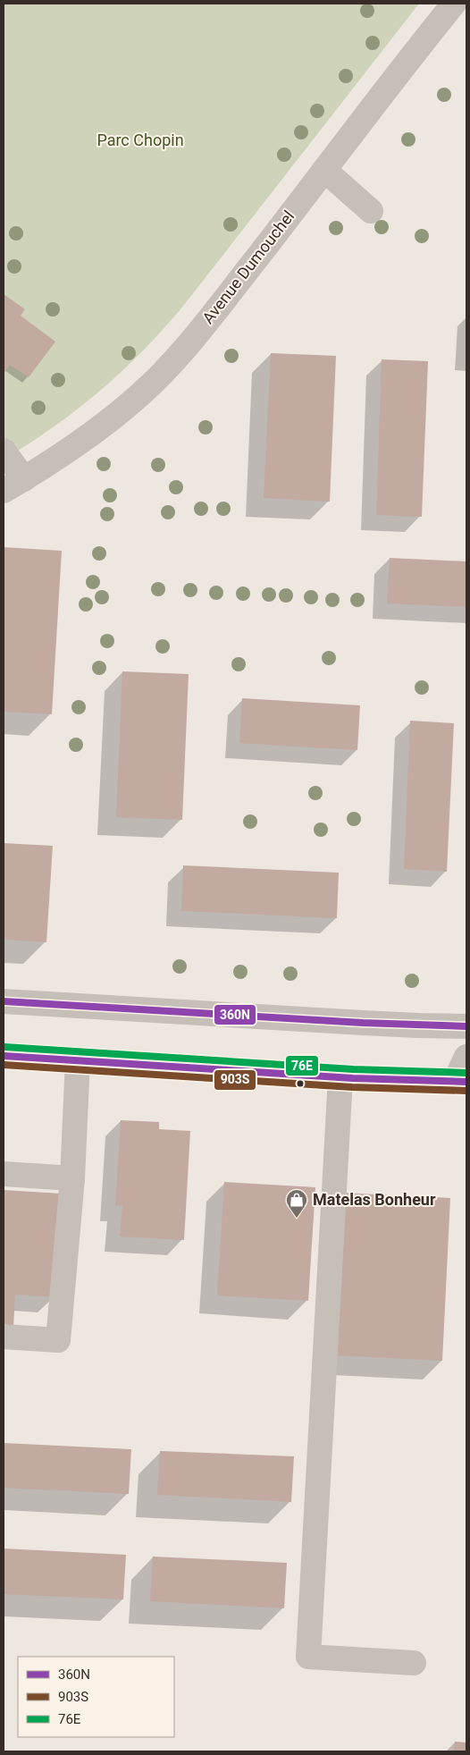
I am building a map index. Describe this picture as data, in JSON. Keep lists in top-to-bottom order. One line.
{"streets":{"street":["Avenue Dumouchel"]},"parks":["Parc Chopin"],"places":{"shop":["Matelas Bonheur"]},"lines":["transit line 360N","transit line 76E","transit line 903S"],"legend":["360N","903S","76E"]}
